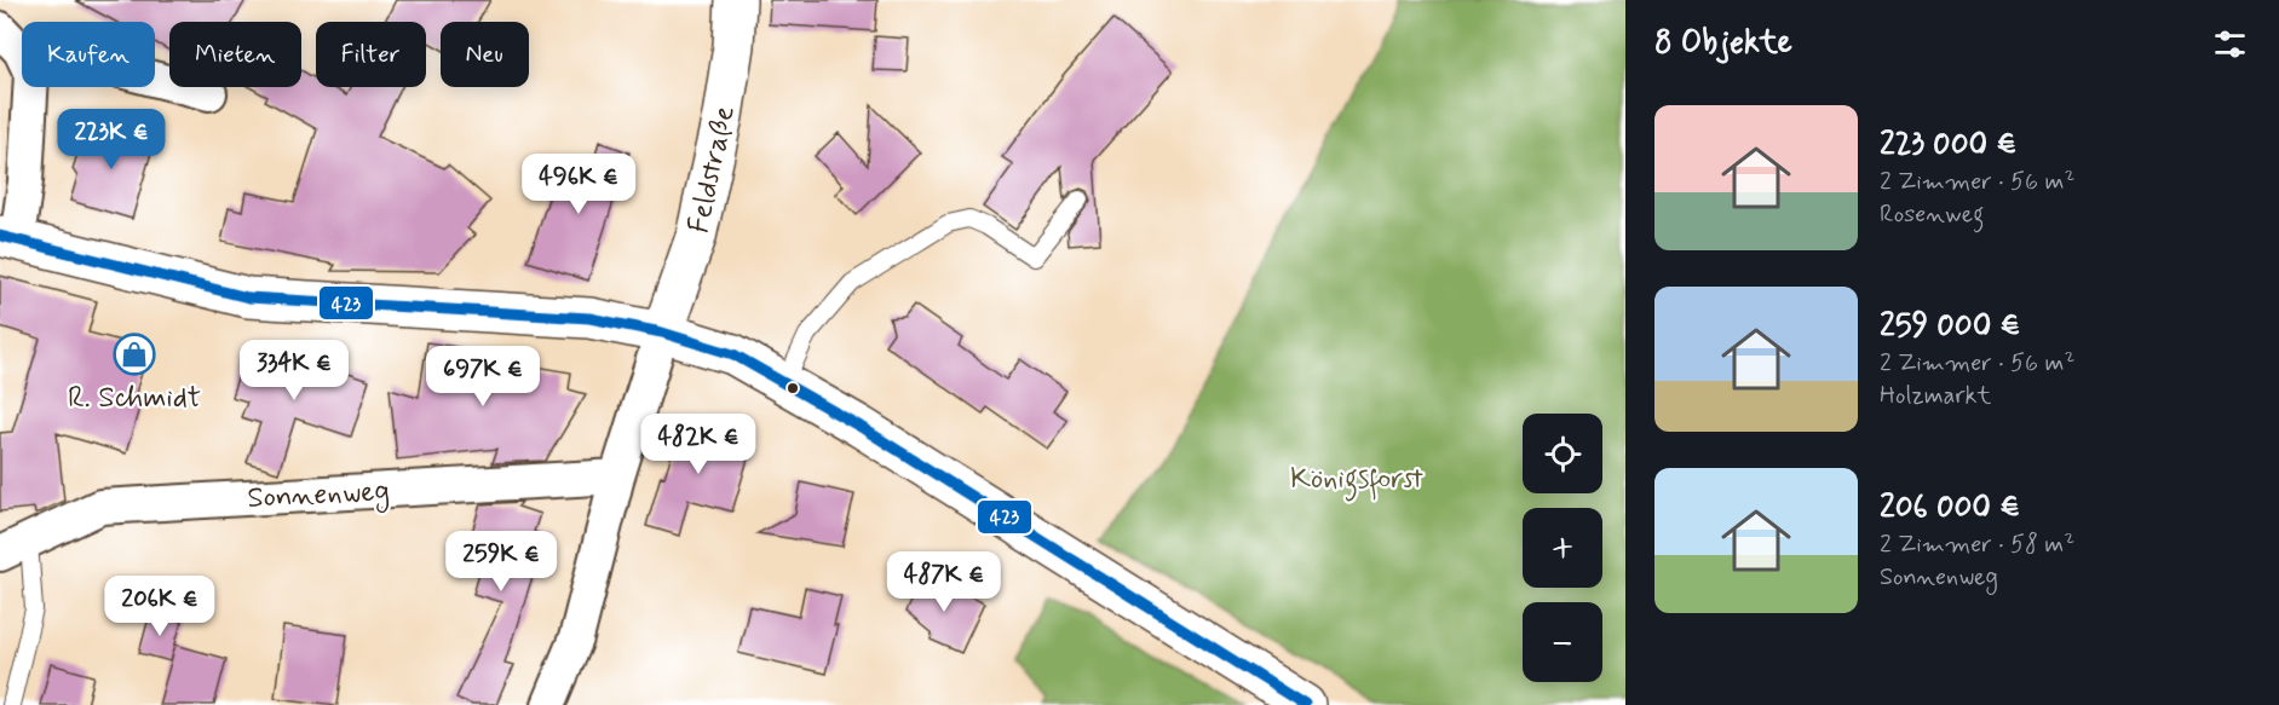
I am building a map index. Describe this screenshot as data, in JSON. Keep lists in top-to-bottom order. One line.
{"streets":{"main road":["Feldstraße"],"street":["Sonnenweg"]},"parks":["Königsforst"],"places":{"shop":["R. Schmidt"]},"lines":["transit line 423"],"page":{"heading":"8 Objekte","chip":["Kaufen","Mieten","Filter","Neu"],"list":[{"name":"223 000 €","note":"2 Zimmer · 56 m² · Rosenweg"},{"name":"259 000 €","note":"2 Zimmer · 56 m² · Holzmarkt"},{"name":"206 000 €","note":"2 Zimmer · 58 m² · Sonnenweg"}],"price":["223K €","496K €","334K €","697K €","482K €","259K €","487K €","206K €"],"map_buttons":["+","−"]}}
